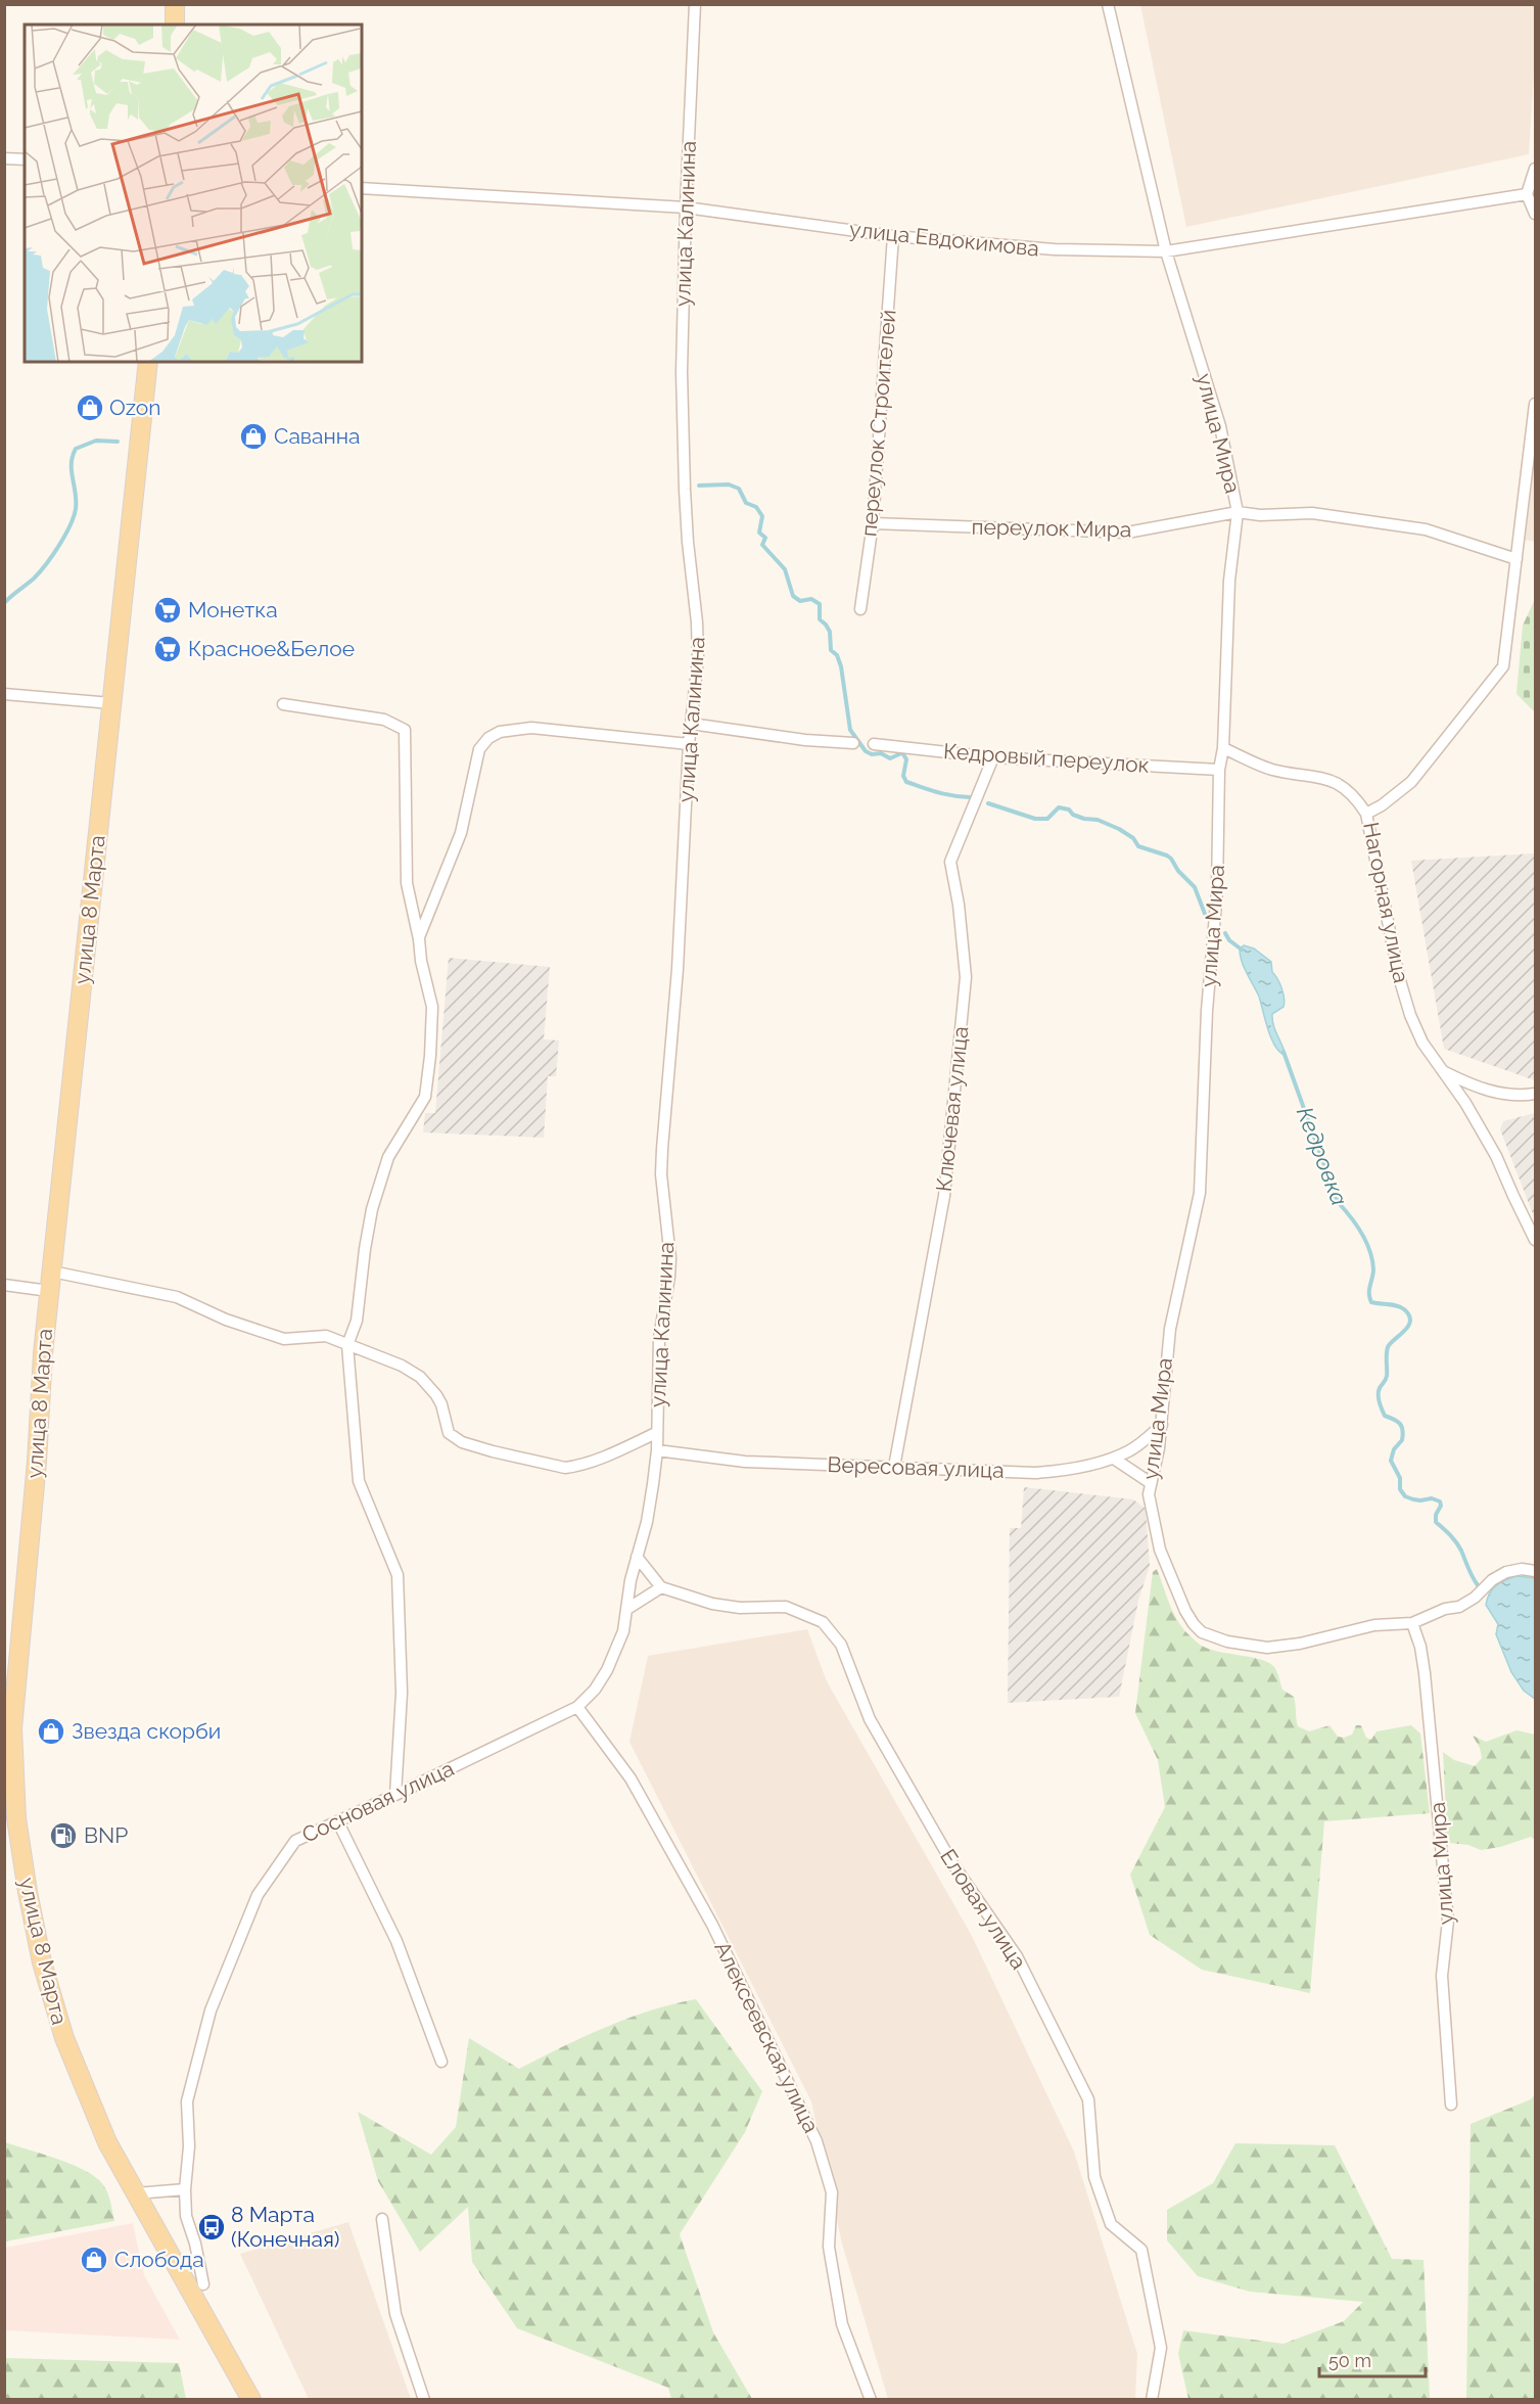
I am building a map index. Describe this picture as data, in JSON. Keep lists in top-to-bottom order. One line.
{"streets":{"main road":["улица 8 Марта"],"street":["улица Калинина","улица Евдокимова","переулок Строителей","улица Мира","переулок Мира","Кедровый переулок","Нагорная улица","Ключевая улица","Вересовая улица","Сосновая улица","Еловая улица","Алексеевская улица"]},"crossings":[["улица Калинина","улица Евдокимова"],["улица Калинина","Сосновая улица"],["улица Евдокимова","переулок Строителей"],["улица Евдокимова","улица Мира"],["переулок Строителей","переулок Мира"],["улица Мира","переулок Мира"],["улица Мира","Кедровый переулок"],["улица Мира","Вересовая улица"],["переулок Мира","Нагорная улица"],["Кедровый переулок","Ключевая улица"],["Ключевая улица","Вересовая улица"],["Вересовая улица","Сосновая улица"],["Сосновая улица","Алексеевская улица"]],"water":["Кедровка"],"places":{"shop":["Ozon","Саванна","Звезда скорби","Слобода"],"supermarket":["Монетка","Красное&Белое"],"fuel station":["BNP"],"bus stop":["8 Марта (Конечная)"]},"scale_bar":"50 m"}
